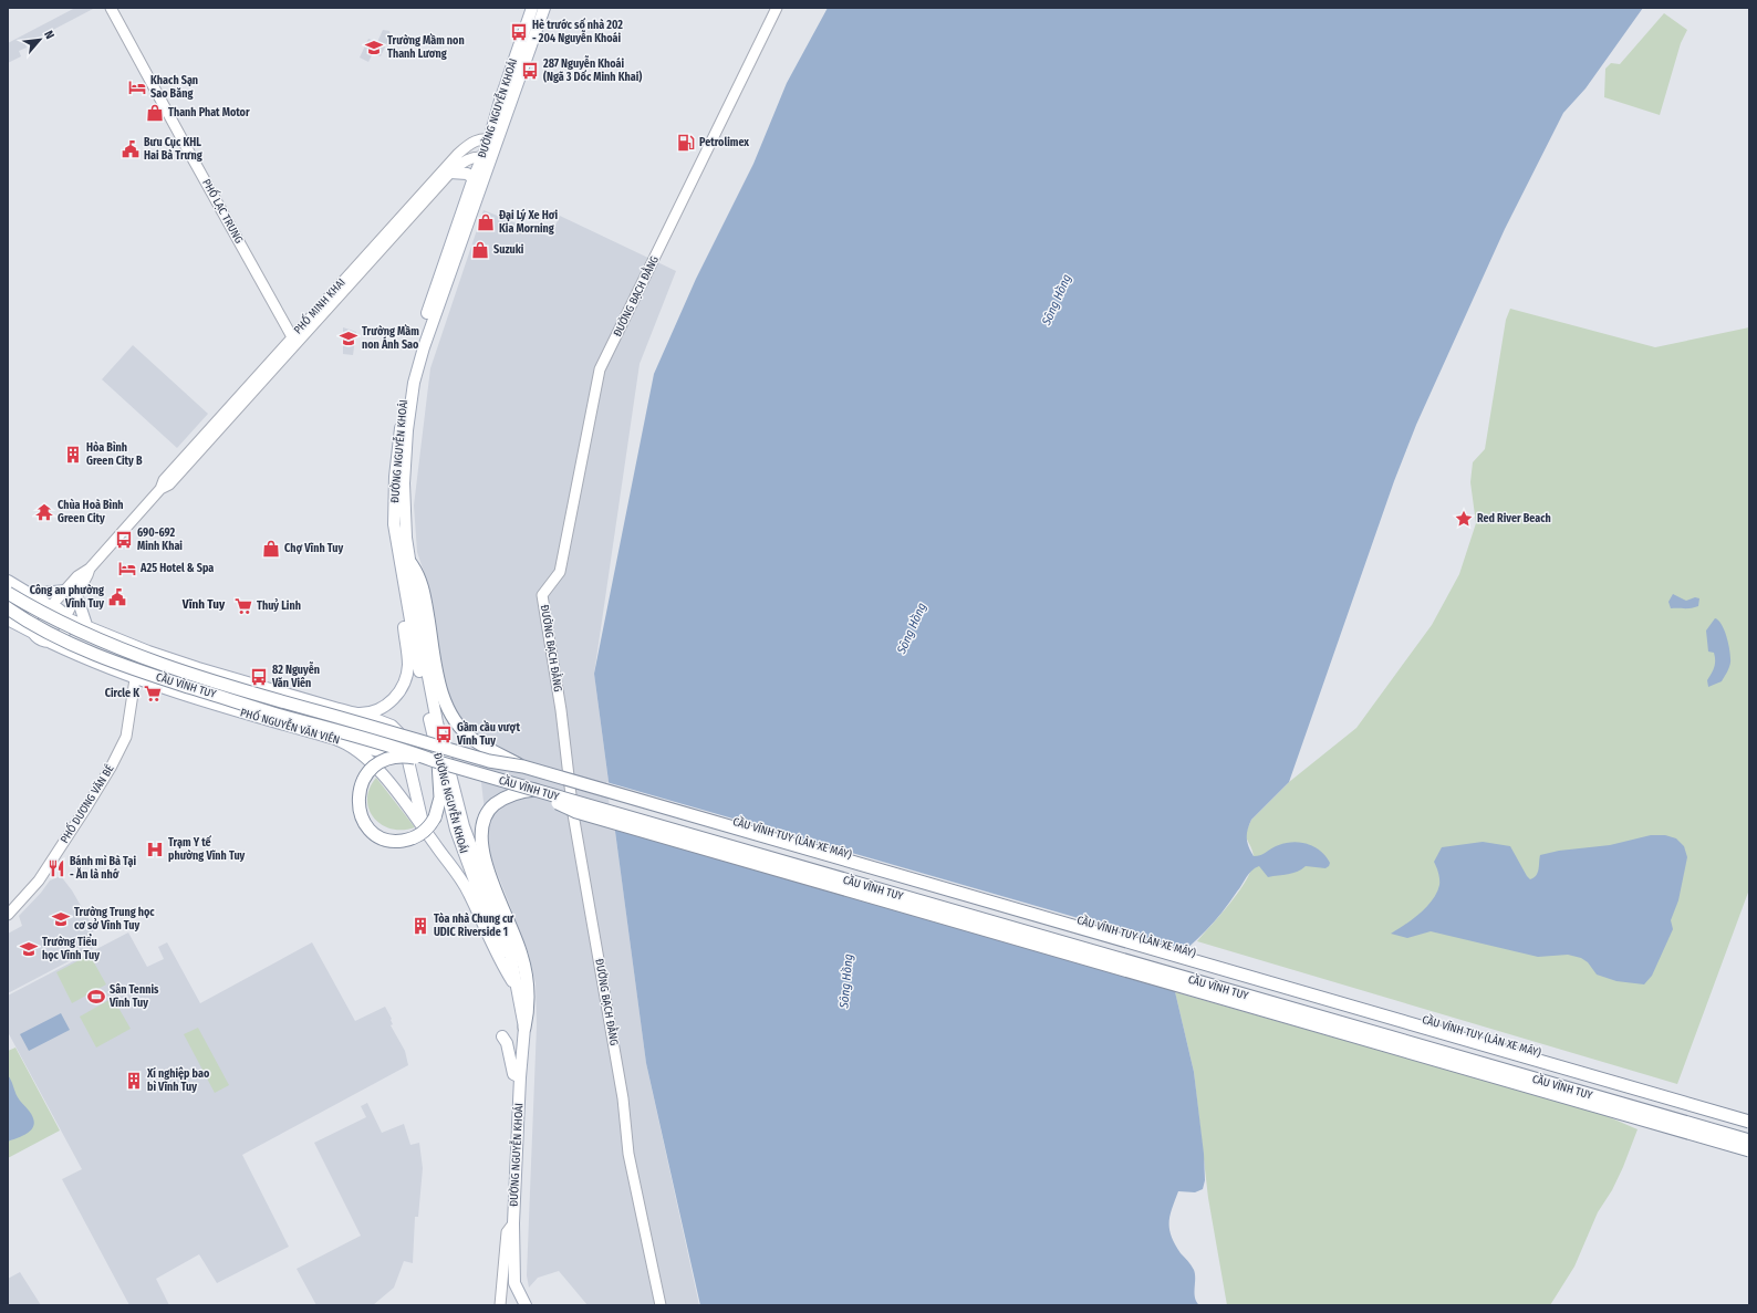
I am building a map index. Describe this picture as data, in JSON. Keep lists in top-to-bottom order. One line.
{"streets":{"highway":["CẦU VĨNH TUY","CẦU VĨNH TUY (LÀN XE MÁY)"],"main road":["ĐƯỜNG NGUYỄN KHOÁI","PHỐ NGUYỄN VĂN VIÊN"],"street":["PHỐ LẠC TRUNG","ĐƯỜNG BẠCH ĐẰNG","PHỐ MINH KHAI","PHỐ DƯƠNG VĂN BÉ"]},"crossings":[["ĐƯỜNG NGUYỄN KHOÁI","PHỐ MINH KHAI"],["ĐƯỜNG NGUYỄN KHOÁI","CẦU VĨNH TUY"],["ĐƯỜNG NGUYỄN KHOÁI","PHỐ NGUYỄN VĂN VIÊN"],["PHỐ LẠC TRUNG","PHỐ MINH KHAI"],["PHỐ MINH KHAI","PHỐ NGUYỄN VĂN VIÊN"],["CẦU VĨNH TUY","CẦU VĨNH TUY (LÀN XE MÁY)"],["PHỐ NGUYỄN VĂN VIÊN","PHỐ DƯƠNG VĂN BÉ"]],"districts":["Vĩnh Tuy"],"water":["Sông Hồng"],"places":{"bus stop":["Hè trước số nhà 202 - 204 Nguyễn Khoái","287 Nguyễn Khoái (Ngã 3 Dốc Minh Khai)","690-692 Minh Khai","82 Nguyễn Văn Viên","Gầm cầu vượt Vĩnh Tuy"],"school or university":["Trường Mầm non Thanh Lương","Trường Mầm non Ánh Sao","Trường Trung học cơ sở Vĩnh Tuy","Trường Tiểu học Vĩnh Tuy"],"hotel":["Khach Sạn Sao Băng","A25 Hotel & Spa"],"shop":["Thanh Phat Motor","Đại Lý Xe Hơi Kia Morning","Suzuki","Chợ Vĩnh Tuy"],"fuel station":["Petrolimex"],"public building":["Bưu Cục KHL Hai Bà Trưng","Công an phường Vĩnh Tuy"],"building":["Hòa Bình Green City B","Tòa nhà Chung cư UDIC Riverside 1","Xí nghiệp bao bì Vĩnh Tuy"],"temple":["Chùa Hoà Bình Green City"],"place":["Red River Beach"],"supermarket":["Thuỷ Linh","Circle K"],"hospital":["Trạm Y tế phường Vĩnh Tuy"],"restaurant":["Bánh mì Bà Tại - Ăn là nhớ"],"sports":["Sân Tennis Vĩnh Tuy"]},"north":"top right"}
